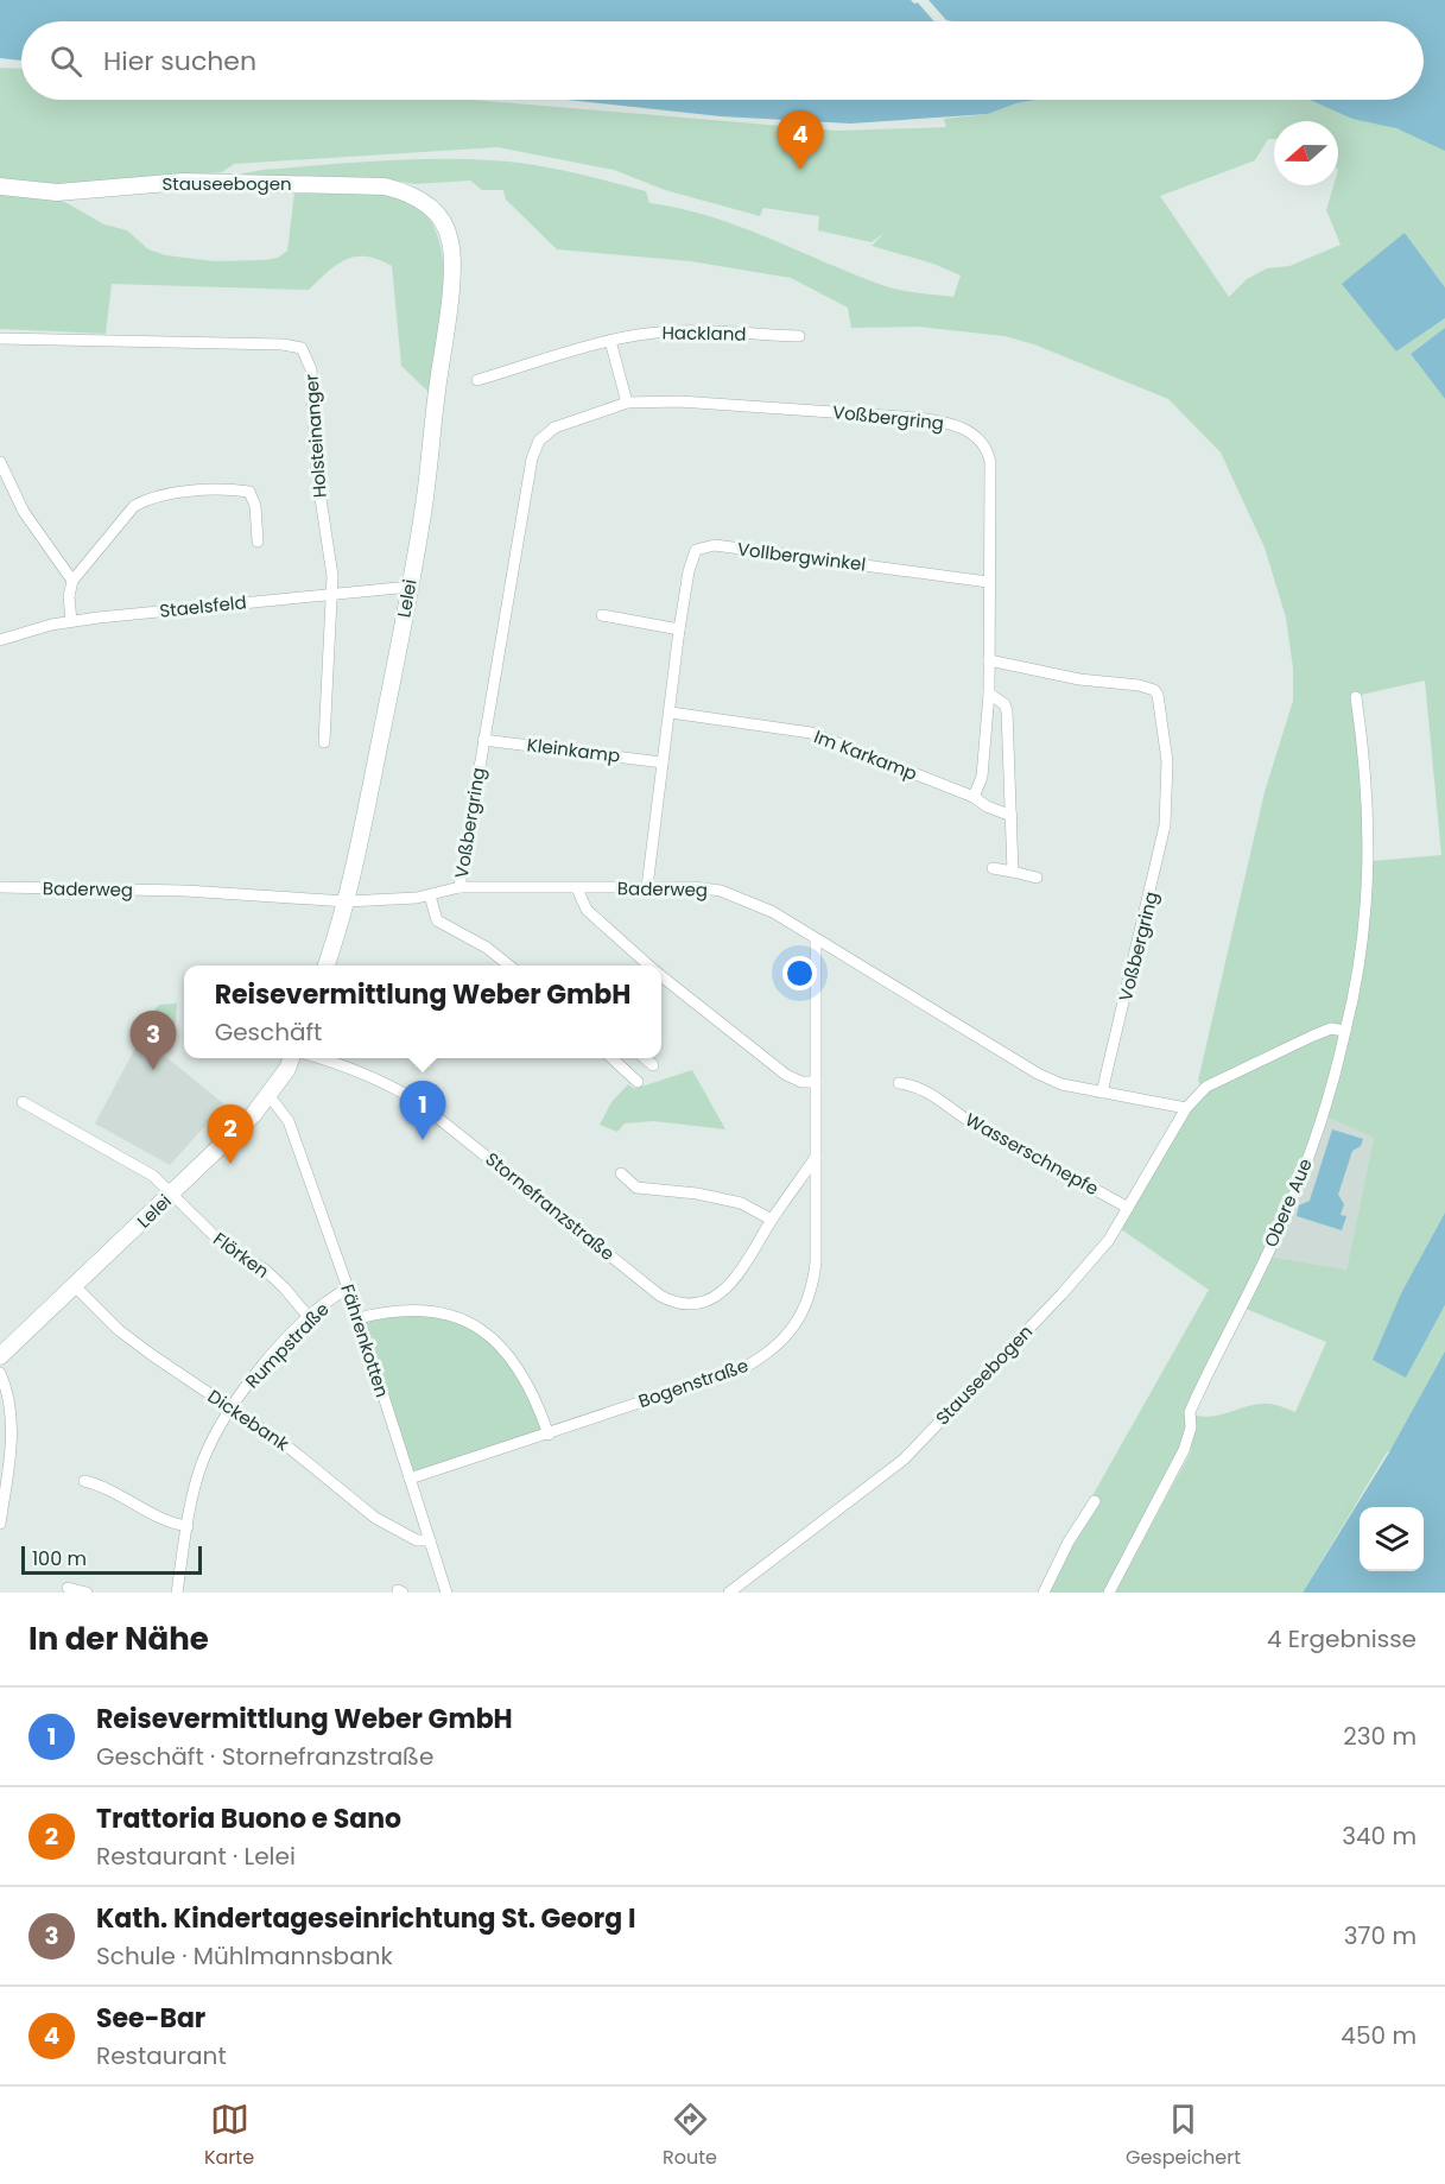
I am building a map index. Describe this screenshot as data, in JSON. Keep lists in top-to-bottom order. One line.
{"streets":{"street":["Stauseebogen","Hackland","Voßbergring","Holsteinanger","Vollbergwinkel","Lelei","Staelsfeld","Kleinkamp","Im Karkamp","Baderweg","Wasserschnepfe","Obere Aue","Stornefranzstraße","Flörken","Fährenkotten","Rumpstraße","Bogenstraße","Dickebank"]},"crossings":[["Stauseebogen","Lelei"],["Stauseebogen","Baderweg"],["Stauseebogen","Wasserschnepfe"],["Voßbergring","Vollbergwinkel"],["Voßbergring","Kleinkamp"],["Voßbergring","Baderweg"],["Holsteinanger","Staelsfeld"],["Vollbergwinkel","Kleinkamp"],["Vollbergwinkel","Im Karkamp"],["Vollbergwinkel","Baderweg"],["Lelei","Staelsfeld"],["Lelei","Baderweg"],["Lelei","Flörken"],["Lelei","Fährenkotten"],["Lelei","Dickebank"],["Baderweg","Bogenstraße"],["Stornefranzstraße","Bogenstraße"],["Flörken","Rumpstraße"],["Fährenkotten","Rumpstraße"],["Fährenkotten","Bogenstraße"],["Fährenkotten","Dickebank"],["Rumpstraße","Dickebank"]],"scale_bar":"100 m","north":"left","page":{"search":"Hier suchen","pins":["4","3","1","2"],"popup":["Reisevermittlung Weber GmbH","Geschäft"],"scale":"100 m","heading":["In der Nähe","4 Ergebnisse"],"list":[{"mark":"1","name":"Reisevermittlung Weber GmbH","note":"Geschäft · Stornefranzstraße","value":"230 m"},{"mark":"2","name":"Trattoria Buono e Sano","note":"Restaurant · Lelei","value":"340 m"},{"mark":"3","name":"Kath. Kindertageseinrichtung St. Georg I","note":"Schule · Mühlmannsbank","value":"370 m"},{"mark":"4","name":"See-Bar","note":"Restaurant","value":"450 m"}],"nav":["Karte","Route","Gespeichert"]}}
